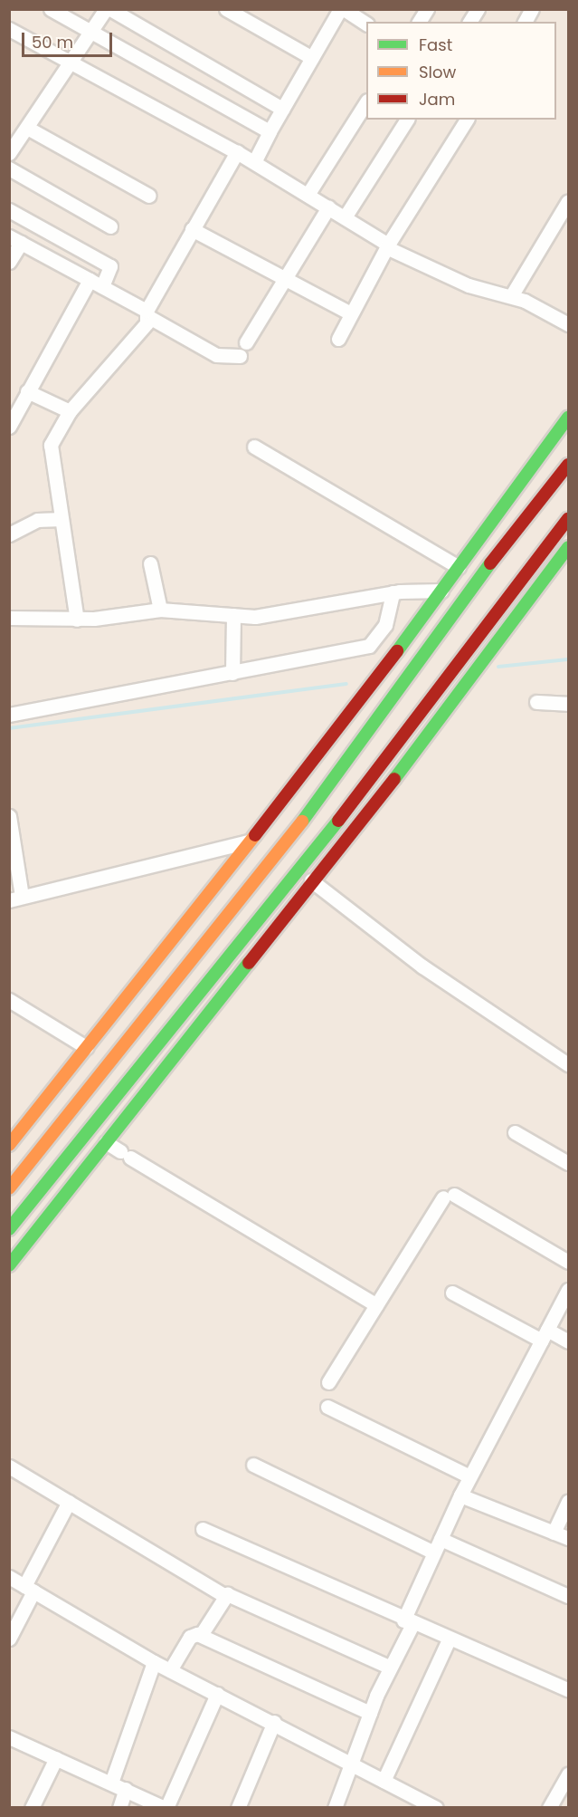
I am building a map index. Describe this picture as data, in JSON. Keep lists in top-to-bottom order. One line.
{"legend":["Fast","Slow","Jam"],"scale_bar":"50 m"}
